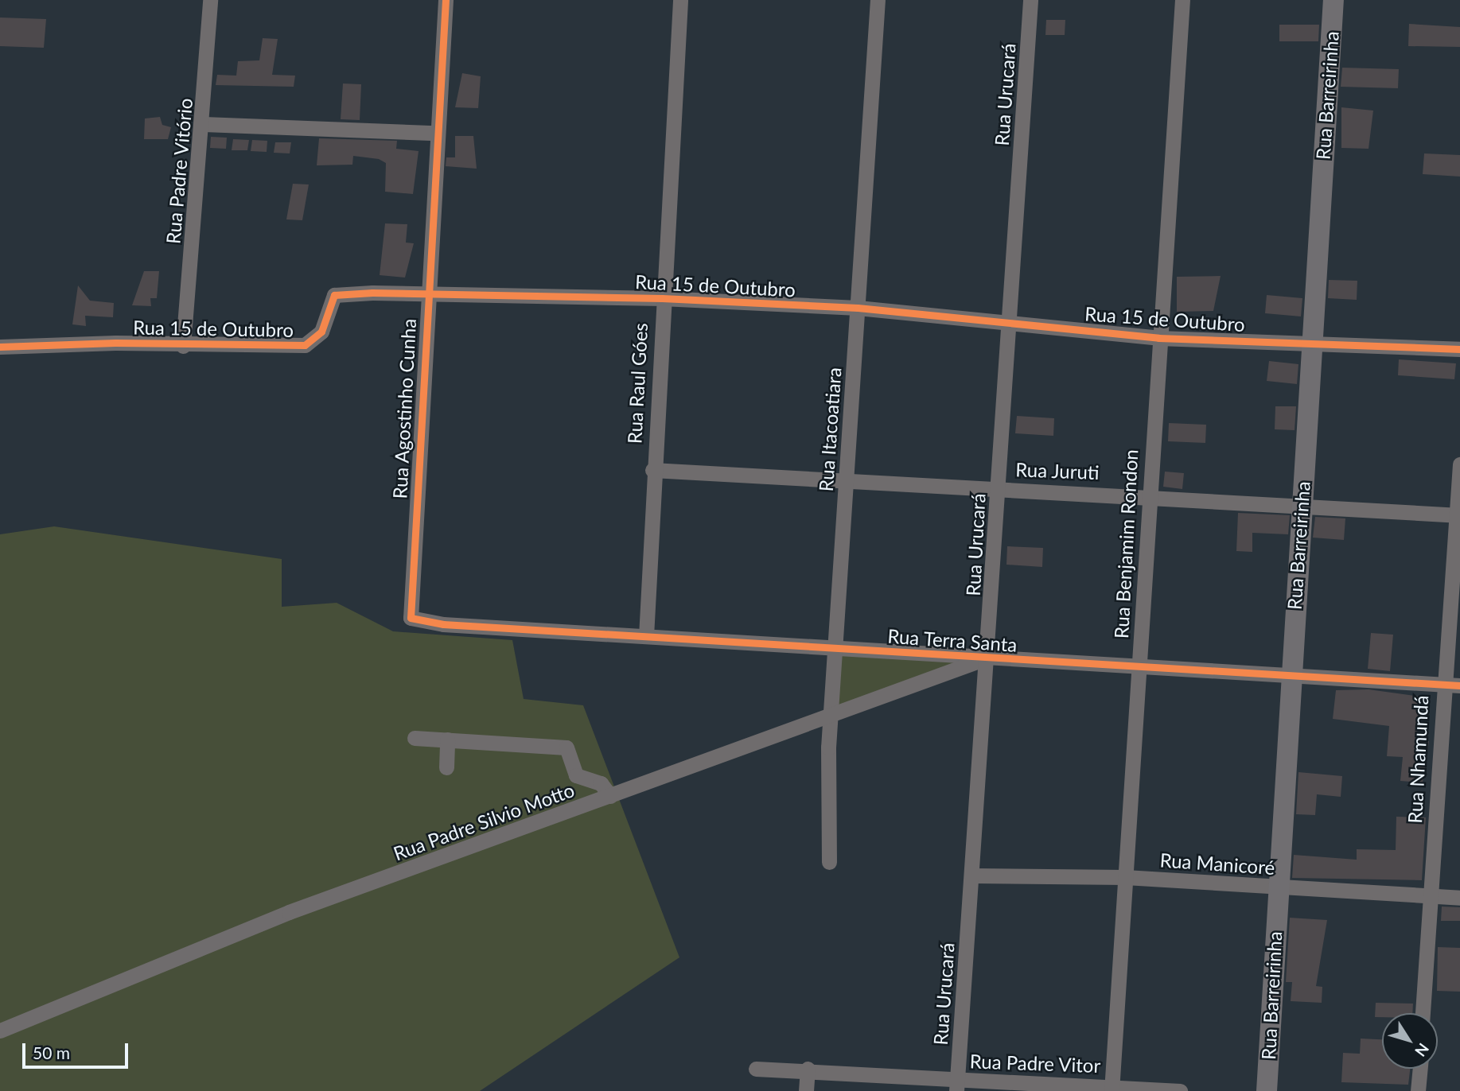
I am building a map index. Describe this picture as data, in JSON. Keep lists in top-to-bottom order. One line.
{"streets":{"street":["Rua Urucará","Rua Barreirinha","Rua Padre Vitório","Rua 15 de Outubro","Rua Raul Góes","Rua Agostinho Cunha","Rua Itacoatiara","Rua Juruti","Rua Benjamim Rondon","Rua Terra Santa","Rua Nhamundá","Rua Padre Silvio Motto","Rua Manicoré","Rua Padre Vitor"]},"crossings":[["Rua Urucará","Rua 15 de Outubro"],["Rua Urucará","Rua Juruti"],["Rua Urucará","Rua Terra Santa"],["Rua Urucará","Rua Padre Silvio Motto"],["Rua Urucará","Rua Manicoré"],["Rua Urucará","Rua Padre Vitor"],["Rua Barreirinha","Rua 15 de Outubro"],["Rua Barreirinha","Rua Juruti"],["Rua Barreirinha","Rua Terra Santa"],["Rua Barreirinha","Rua Manicoré"],["Rua Padre Vitório","Rua 15 de Outubro"],["Rua 15 de Outubro","Rua Raul Góes"],["Rua 15 de Outubro","Rua Agostinho Cunha"],["Rua 15 de Outubro","Rua Itacoatiara"],["Rua 15 de Outubro","Rua Benjamim Rondon"],["Rua Raul Góes","Rua Juruti"],["Rua Raul Góes","Rua Terra Santa"],["Rua Agostinho Cunha","Rua Terra Santa"],["Rua Itacoatiara","Rua Juruti"],["Rua Itacoatiara","Rua Terra Santa"],["Rua Itacoatiara","Rua Padre Silvio Motto"],["Rua Juruti","Rua Benjamim Rondon"],["Rua Juruti","Rua Nhamundá"],["Rua Benjamim Rondon","Rua Terra Santa"],["Rua Benjamim Rondon","Rua Manicoré"],["Rua Benjamim Rondon","Rua Padre Vitor"],["Rua Terra Santa","Rua Nhamundá"],["Rua Terra Santa","Rua Padre Silvio Motto"],["Rua Nhamundá","Rua Manicoré"]],"scale_bar":"50 m","north":"bottom right"}
